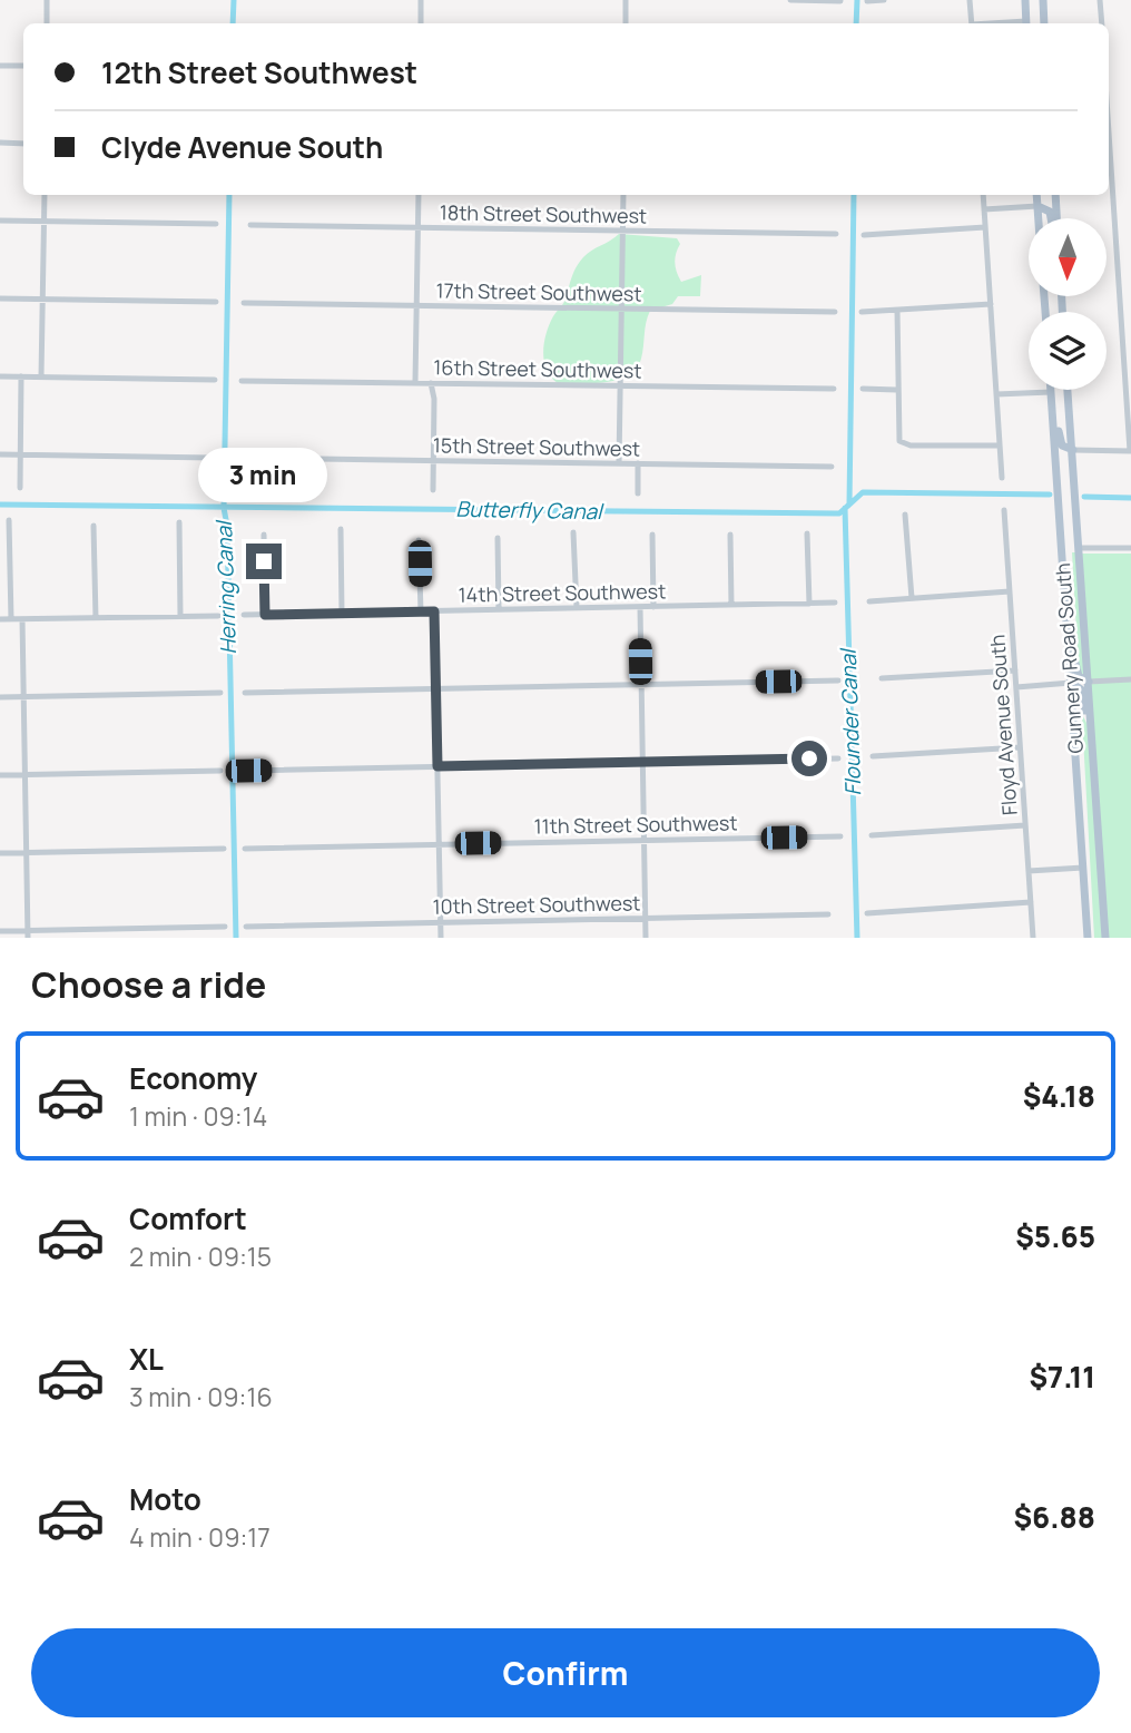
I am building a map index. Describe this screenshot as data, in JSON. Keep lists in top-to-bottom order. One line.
{"streets":{"main road":["Gunnery Road South"],"street":["18th Street Southwest","17th Street Southwest","16th Street Southwest","15th Street Southwest","14th Street Southwest","Floyd Avenue South","11th Street Southwest","10th Street Southwest"]},"water":["Butterfly Canal","Herring Canal","Flounder Canal"],"north":"bottom","page":{"banner":["12th Street Southwest","Clyde Avenue South"],"bubble":"3 min","heading":"Choose a ride","list":[{"name":"Economy","note":"1 min · 09:14","value":"$4.18"},{"name":"Comfort","note":"2 min · 09:15","value":"$5.65"},{"name":"XL","note":"3 min · 09:16","value":"$7.11"},{"name":"Moto","note":"4 min · 09:17","value":"$6.88"}],"buttons":"Confirm"}}
